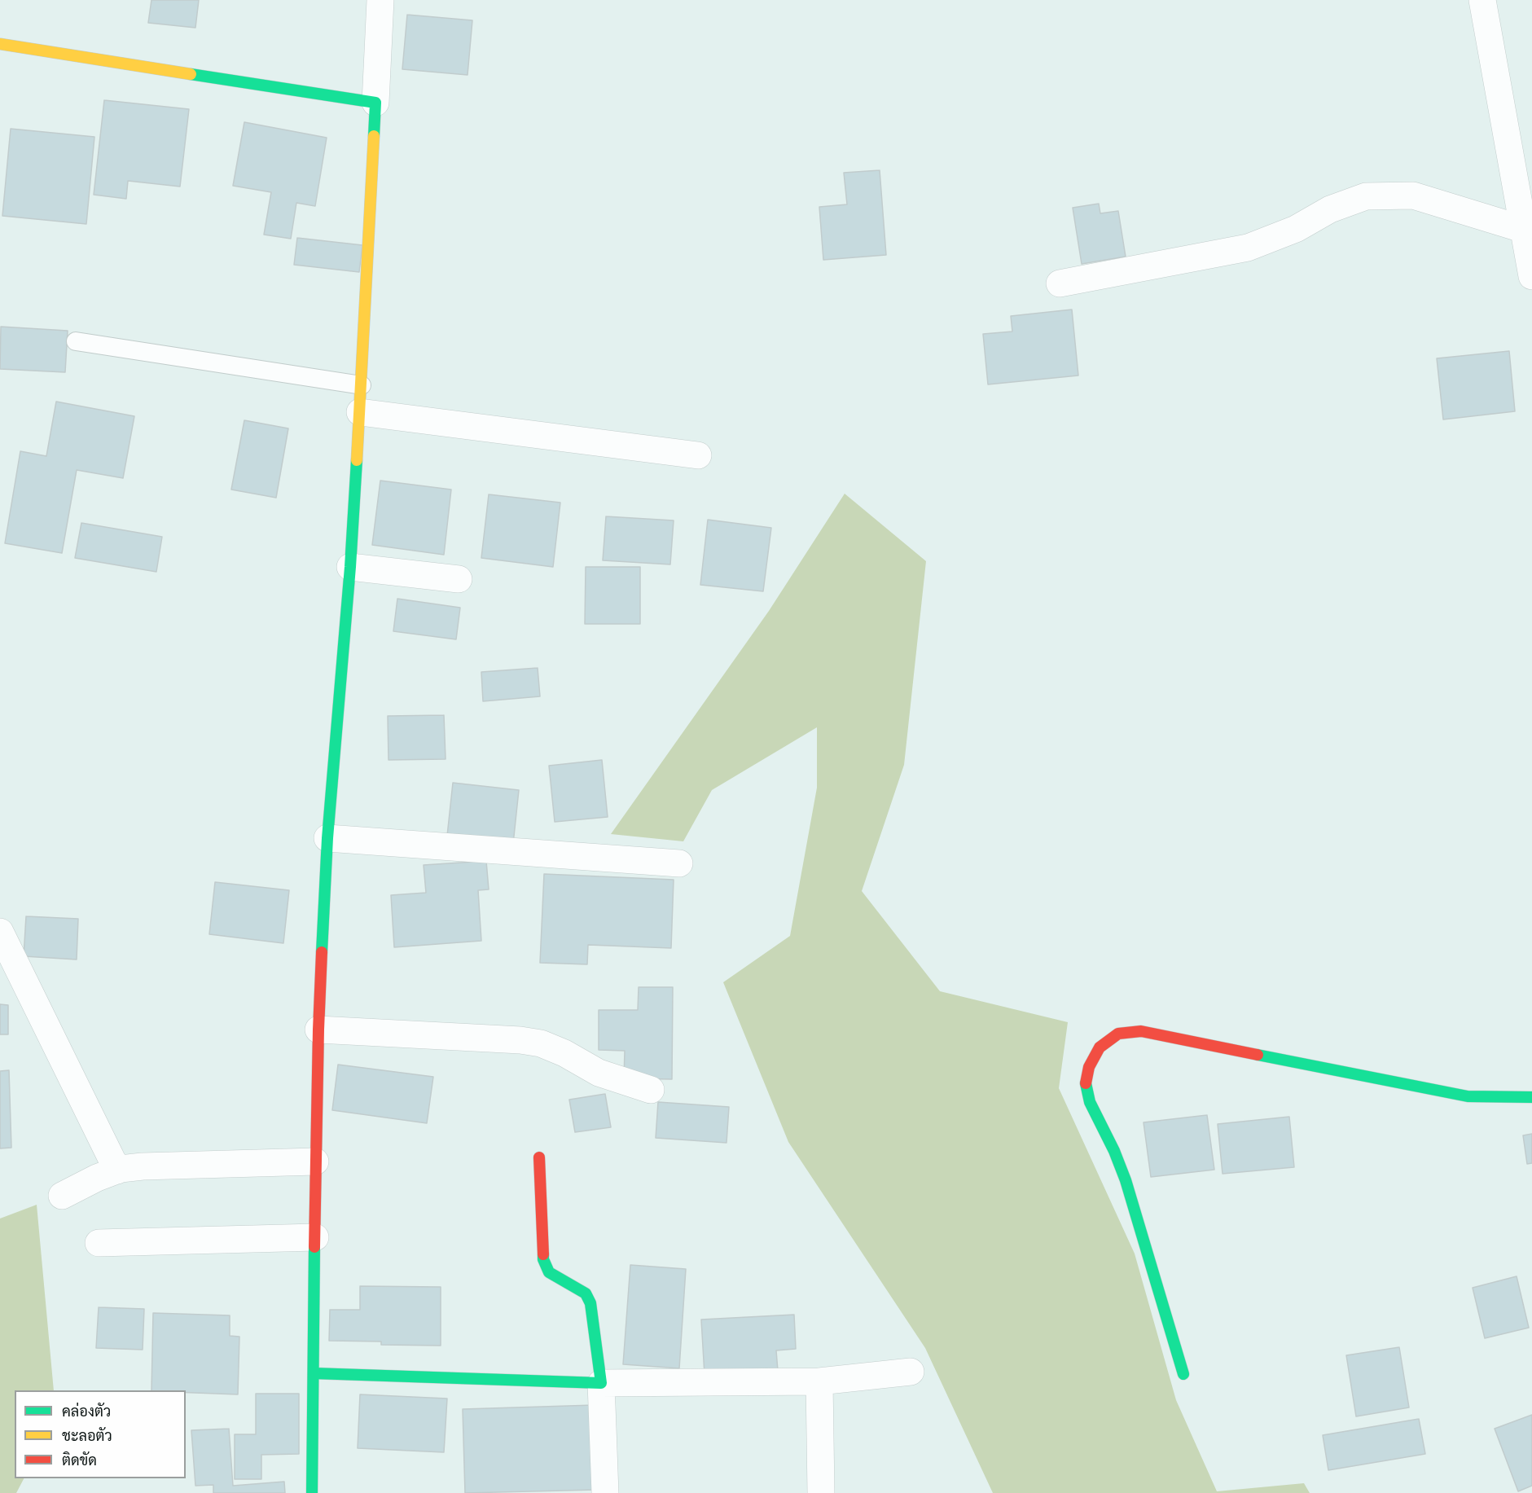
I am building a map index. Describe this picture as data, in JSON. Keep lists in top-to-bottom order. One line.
{"legend":["คล่องตัว","ชะลอตัว","ติดขัด"]}
